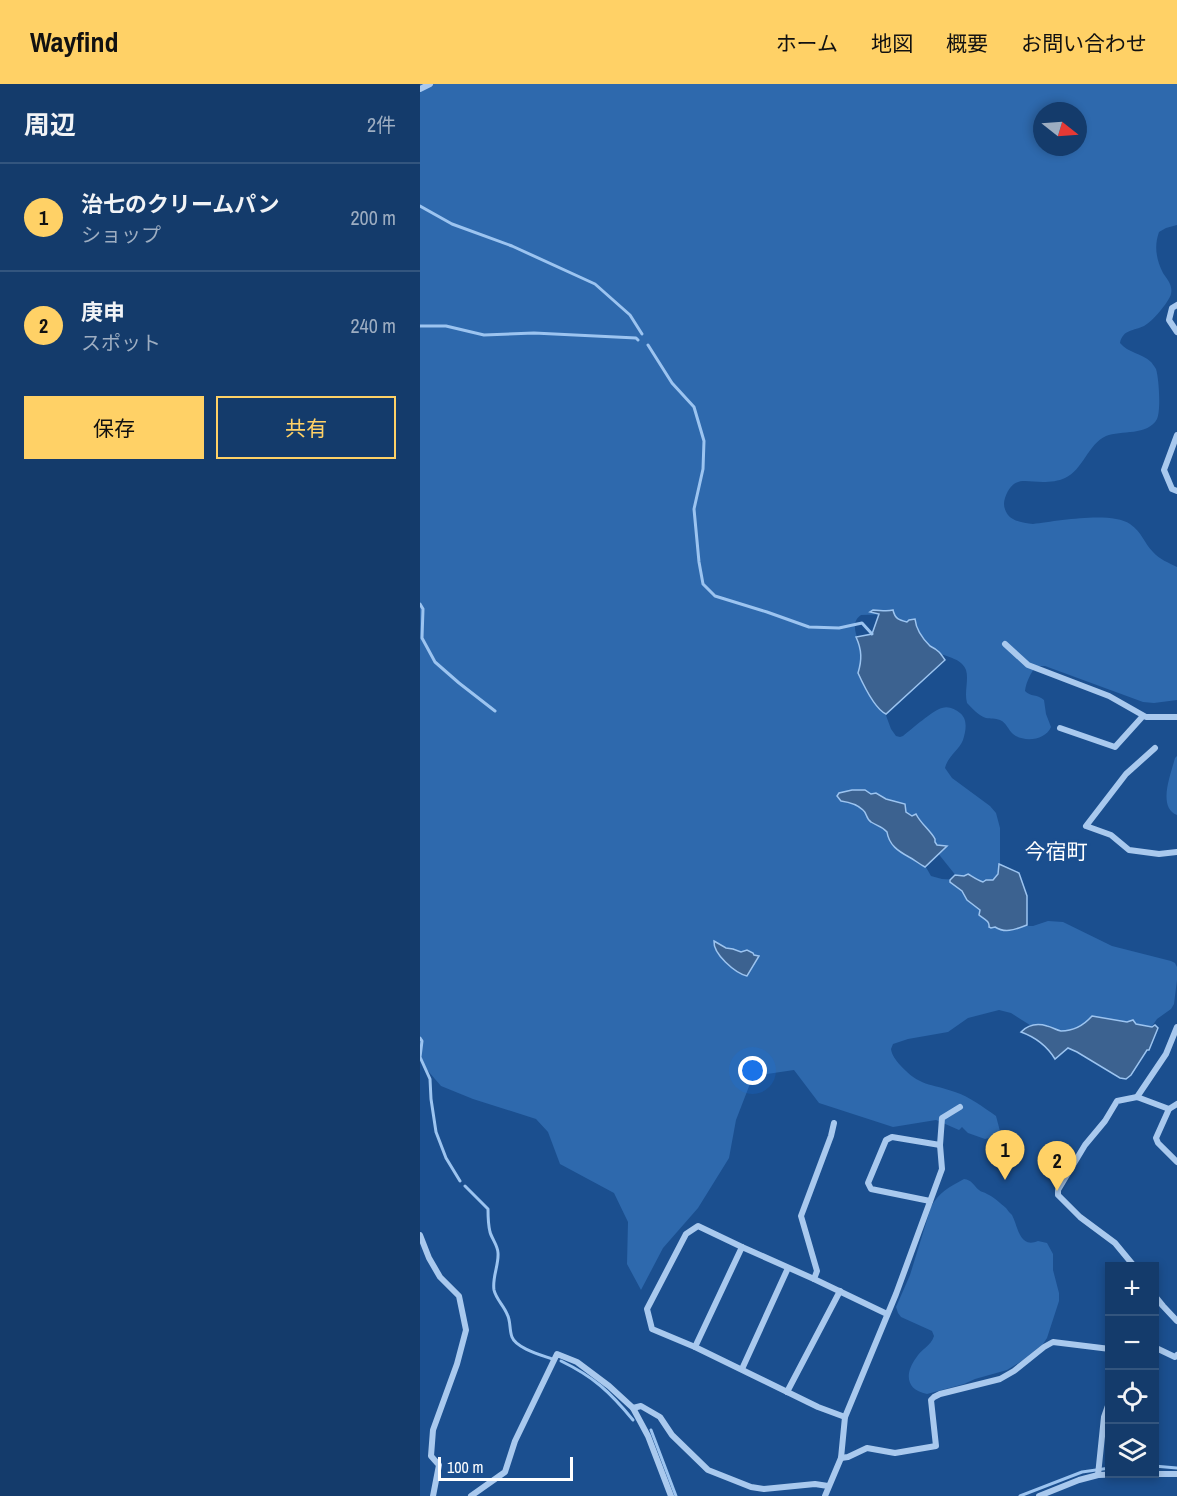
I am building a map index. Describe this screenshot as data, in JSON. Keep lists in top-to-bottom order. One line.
{"districts":["今宿町"],"scale_bar":"100 m","north":"right","page":{"header":"Wayfind","nav":["ホーム","地図","概要","お問い合わせ"],"heading":["周辺","2件"],"list":[{"mark":"1","name":"治七のクリームパン","note":"ショップ","value":"200 m"},{"mark":"2","name":"庚申","note":"スポット","value":"240 m"}],"buttons":["保存","共有"],"pins":["1","2"],"map_buttons":["+","−"],"scale":"100 m"}}
